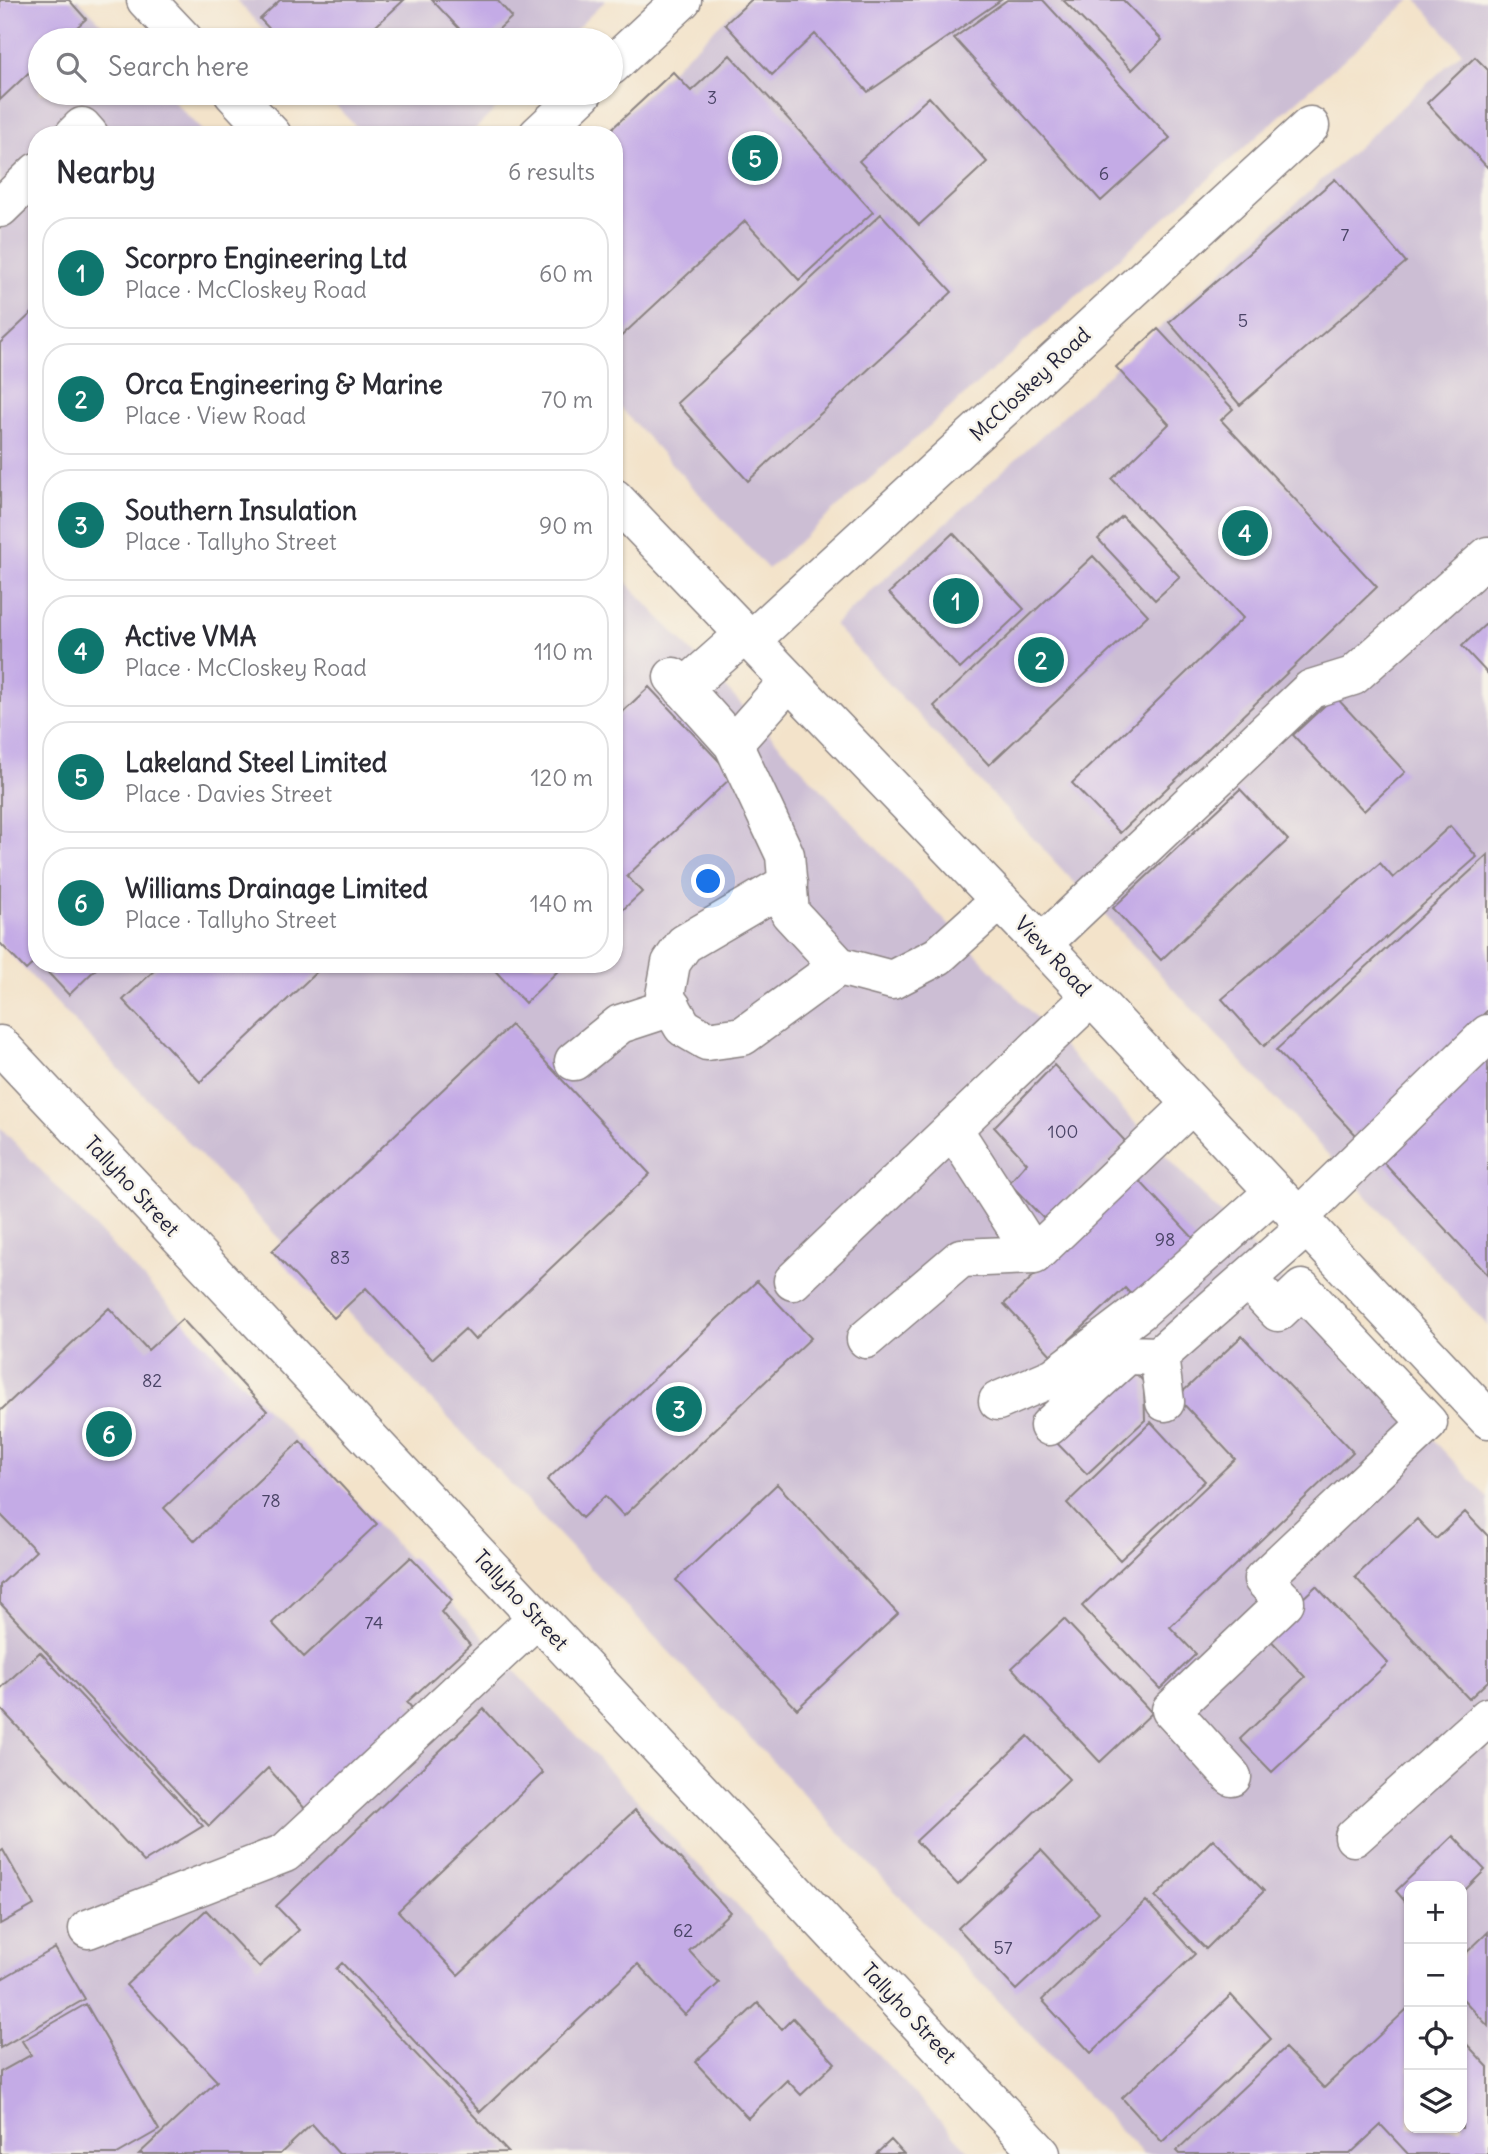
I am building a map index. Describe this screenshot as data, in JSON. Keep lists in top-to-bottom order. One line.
{"streets":{"street":["McCloskey Road","View Road","Tallyho Street"]},"crossings":[["McCloskey Road","View Road"]],"house_numbers":["3","6","7","5","100","98","83","82","78","74","62","57"],"page":{"search":"Search here","heading":["Nearby","6 results"],"pins":["5","4","1","2","3","6"],"list":[{"mark":"1","name":"Scorpro Engineering Ltd","note":"Place · McCloskey Road","value":"60 m"},{"mark":"2","name":"Orca Engineering & Marine","note":"Place · View Road","value":"70 m"},{"mark":"3","name":"Southern Insulation","note":"Place · Tallyho Street","value":"90 m"},{"mark":"4","name":"Active VMA","note":"Place · McCloskey Road","value":"110 m"},{"mark":"5","name":"Lakeland Steel Limited","note":"Place · Davies Street","value":"120 m"},{"mark":"6","name":"Williams Drainage Limited","note":"Place · Tallyho Street","value":"140 m"}],"map_buttons":["+","−"]}}
